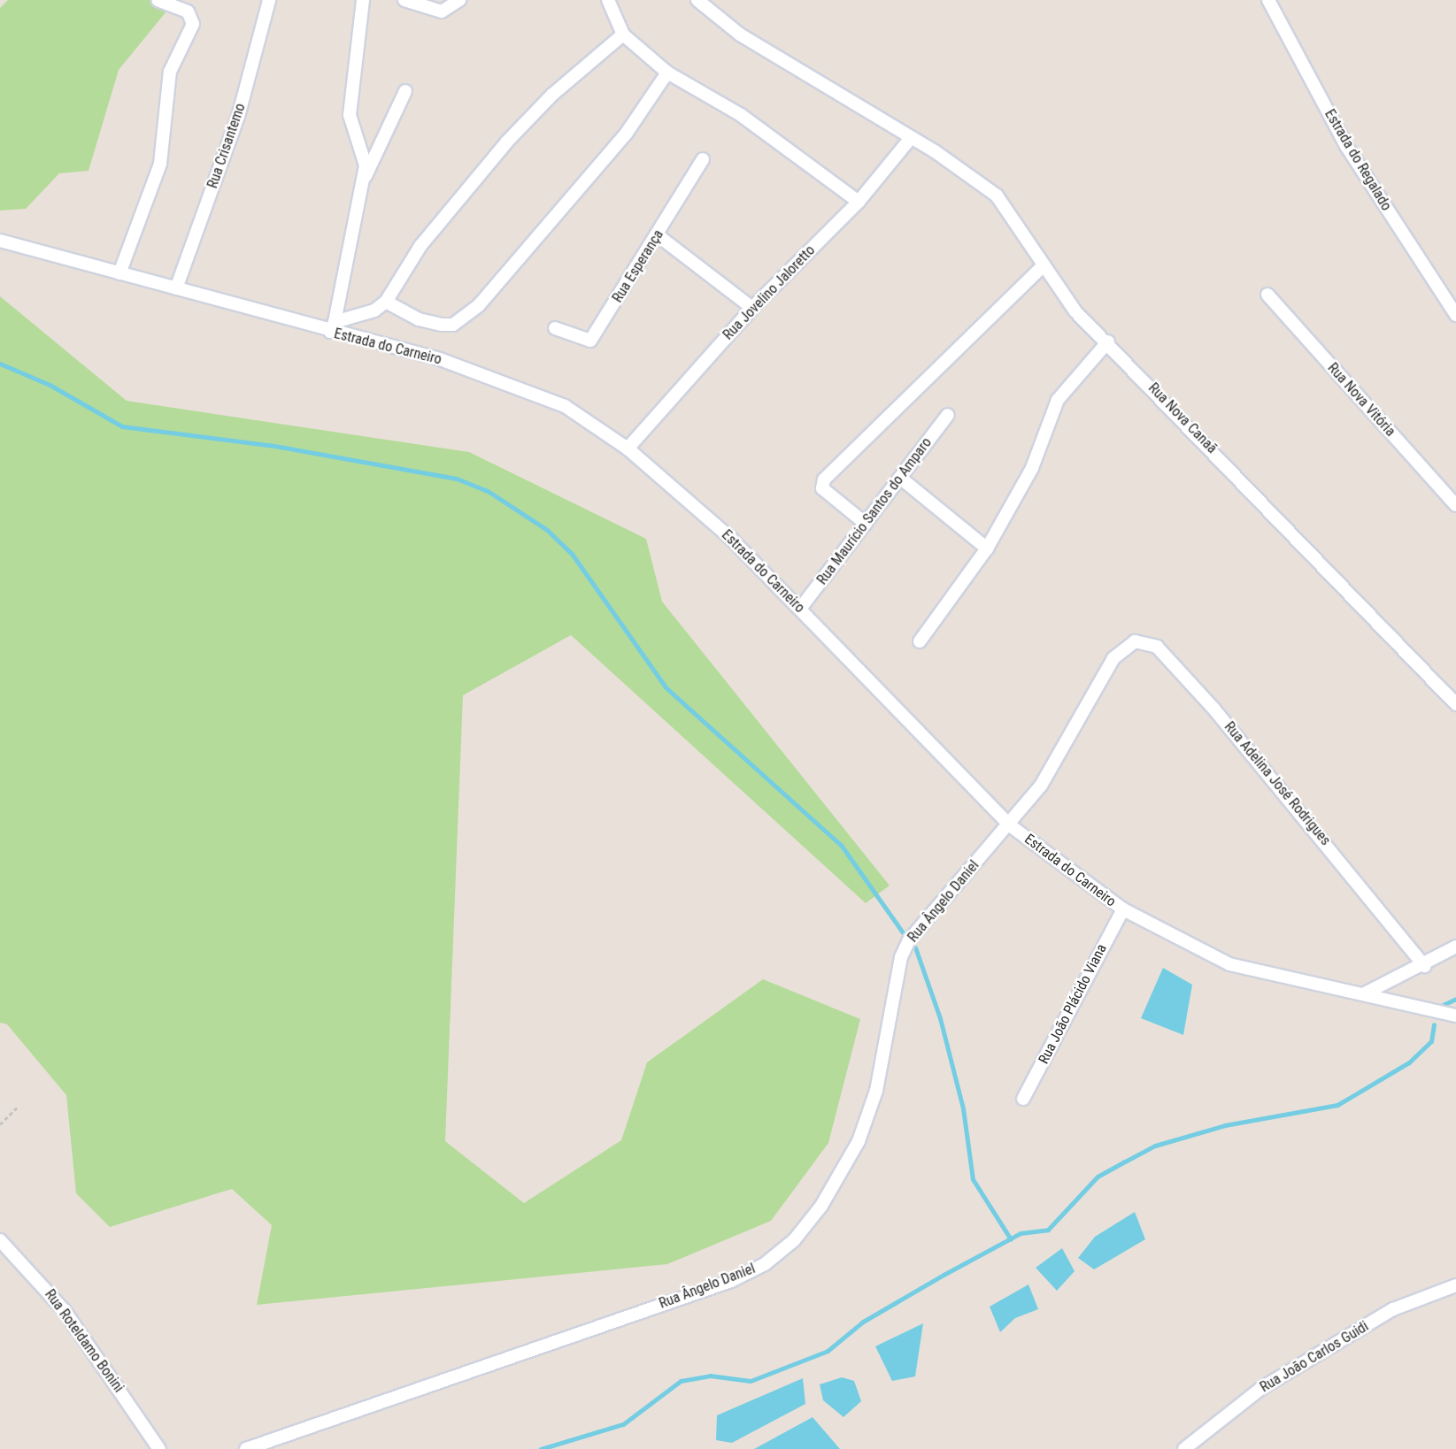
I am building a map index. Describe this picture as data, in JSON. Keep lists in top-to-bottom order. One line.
{"streets":{"street":["Rua Crisantemo","Estrada do Regalado","Rua Esperança","Rua Jovelino Jaloretto","Estrada do Carneiro","Rua Nova Vitória","Rua Nova Canaã","Rua Maurício Santos do Amparo","Rua Adelina José Rodrigues","Rua Ângelo Daniel","Rua João Plácido Viana","Rua Roteldamo Bonini","Rua João Carlos Guidi"]},"crossings":[["Rua Crisantemo","Estrada do Carneiro"],["Rua Jovelino Jaloretto","Estrada do Carneiro"],["Rua Jovelino Jaloretto","Rua Nova Canaã"],["Estrada do Carneiro","Rua Maurício Santos do Amparo"],["Estrada do Carneiro","Rua Ângelo Daniel"],["Estrada do Carneiro","Rua João Plácido Viana"],["Rua Adelina José Rodrigues","Rua Ângelo Daniel"]]}
